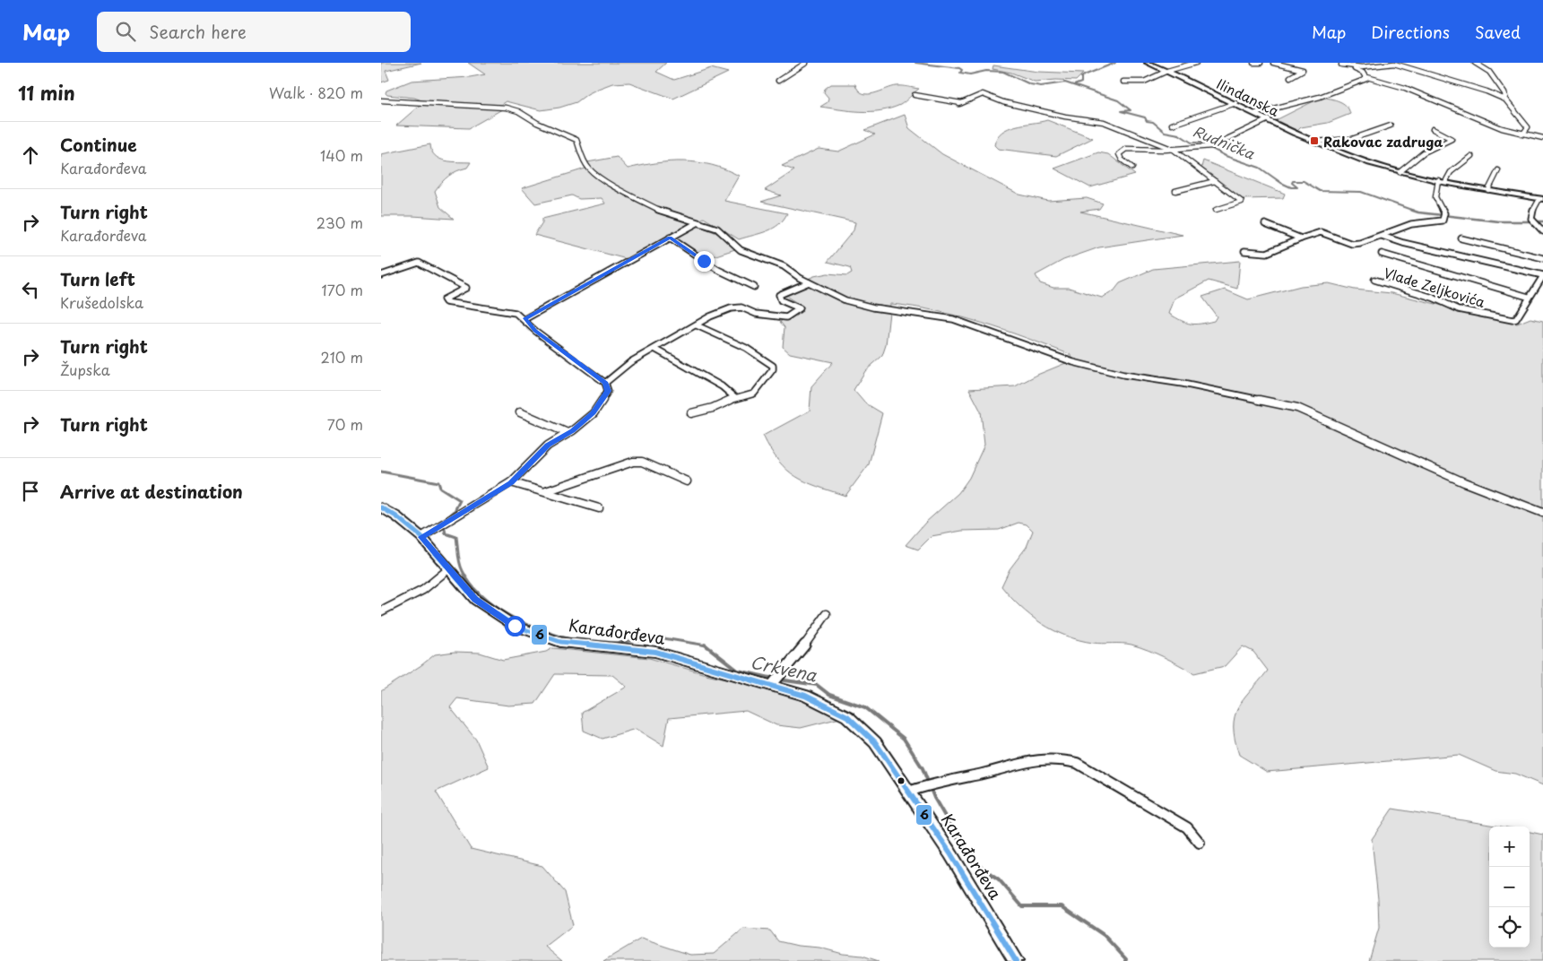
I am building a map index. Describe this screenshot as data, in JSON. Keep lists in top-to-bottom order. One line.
{"streets":{"main road":["Karađorđeva"],"street":["Ilindanska","Vlade Zeljkovića"]},"water":["Rudnička","Crkvena"],"places":{"transit":["Rakovac zadruga"]},"lines":["transit line 6"],"page":{"header":"Map","search":"Search here","nav":["Map","Directions","Saved"],"heading":["11 min","Walk · 820 m"],"list":[["Continue","Karađorđeva","140 m"],["Turn right","Karađorđeva","230 m"],["Turn left","Krušedolska","170 m"],["Turn right","Župska","210 m"],["Turn right","70 m"],"Arrive at destination"],"map_buttons":["+","−"]}}
